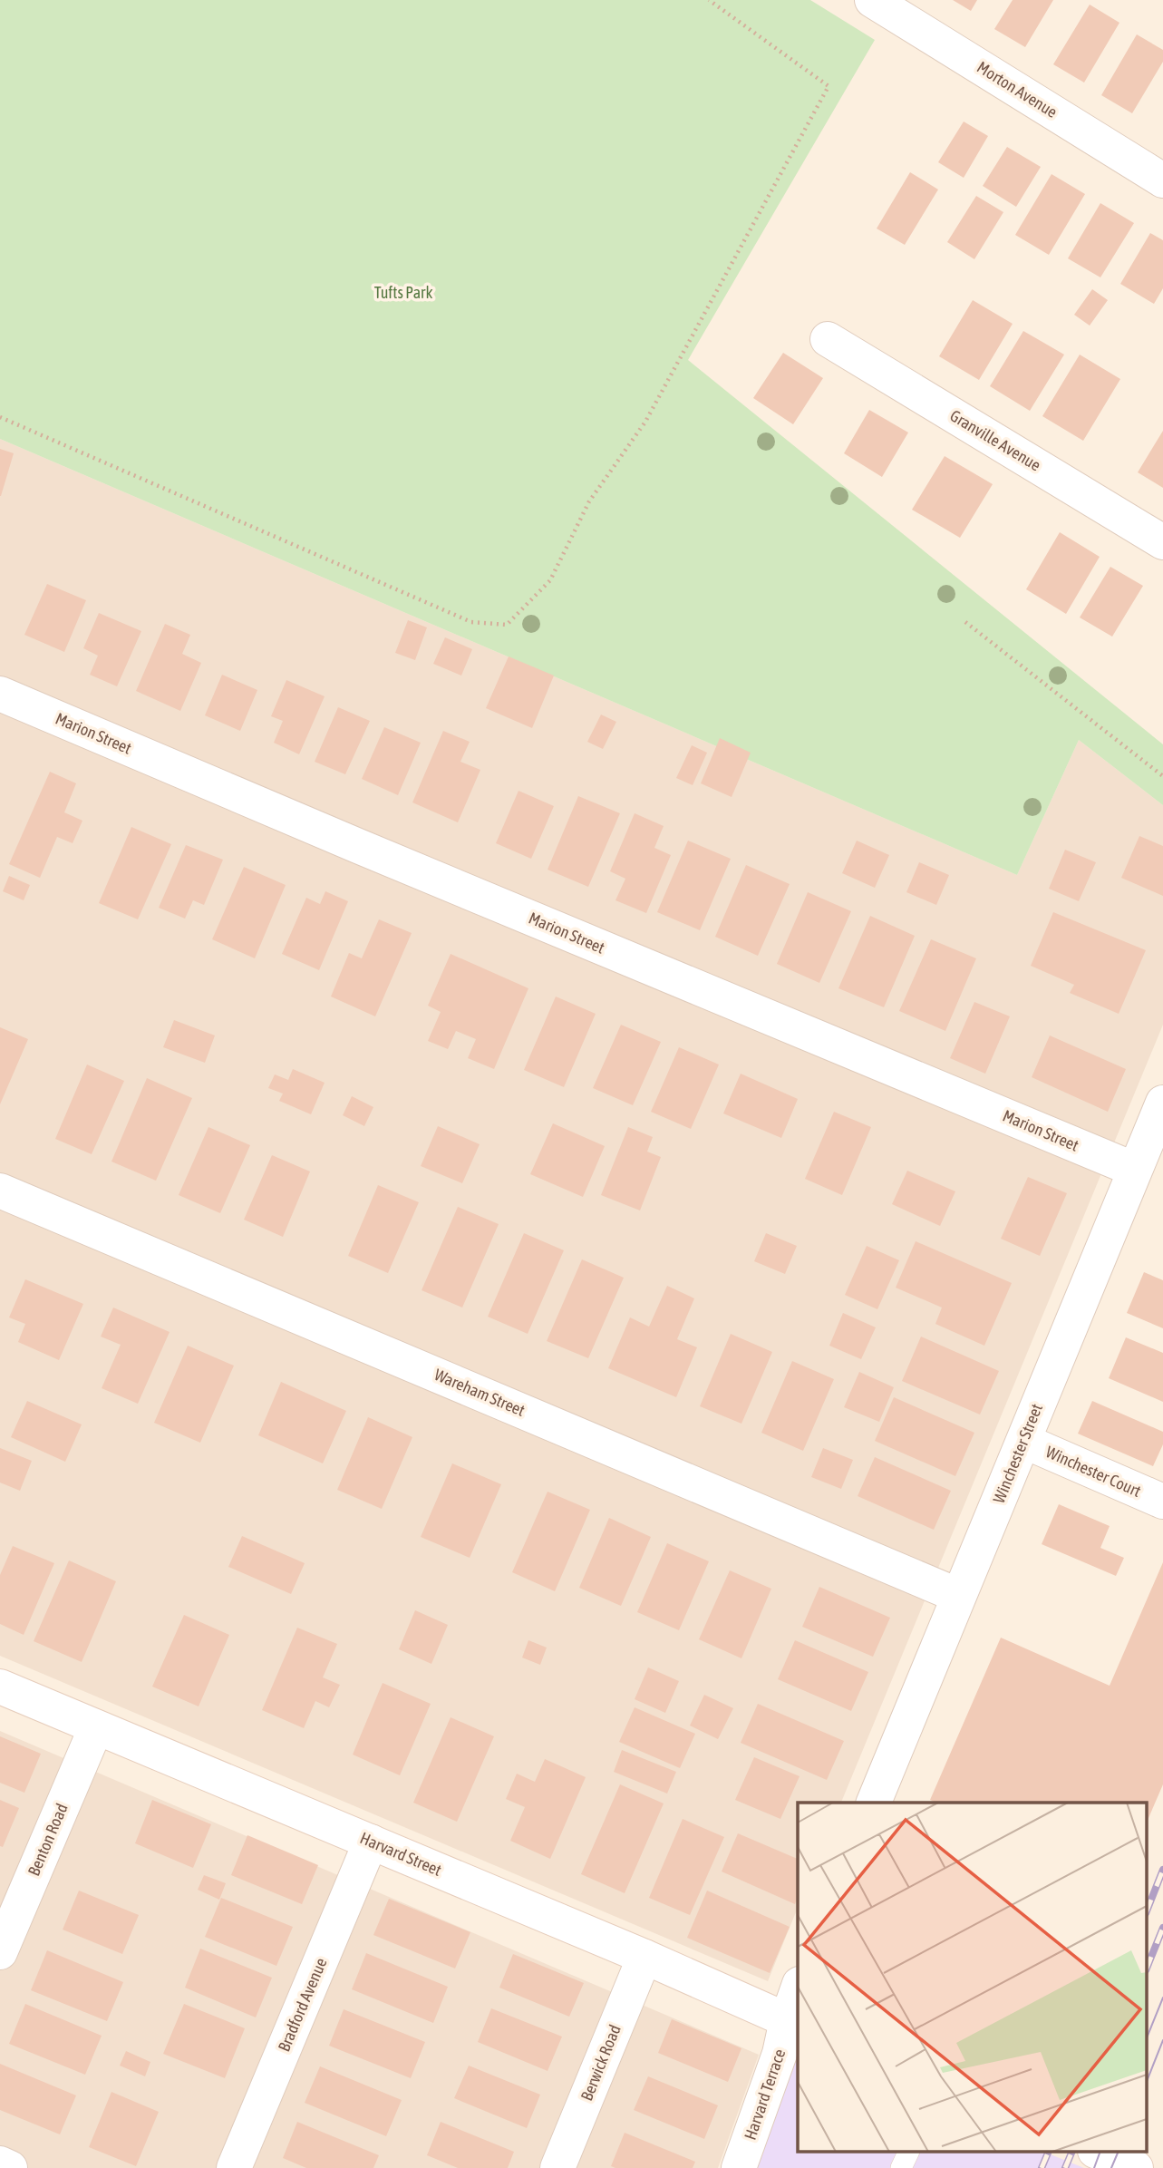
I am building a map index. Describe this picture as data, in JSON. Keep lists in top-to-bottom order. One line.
{"streets":{"street":["Morton Avenue","Granville Avenue","Marion Street","Wareham Street","Winchester Street","Winchester Court","Benton Road","Harvard Street","Bradford Avenue","Berwick Road","Harvard Terrace"]},"crossings":[["Marion Street","Winchester Street"],["Wareham Street","Winchester Street"],["Winchester Street","Winchester Court"],["Benton Road","Harvard Street"],["Harvard Street","Bradford Avenue"],["Harvard Street","Berwick Road"],["Harvard Street","Harvard Terrace"]],"parks":["Tufts Park"]}
